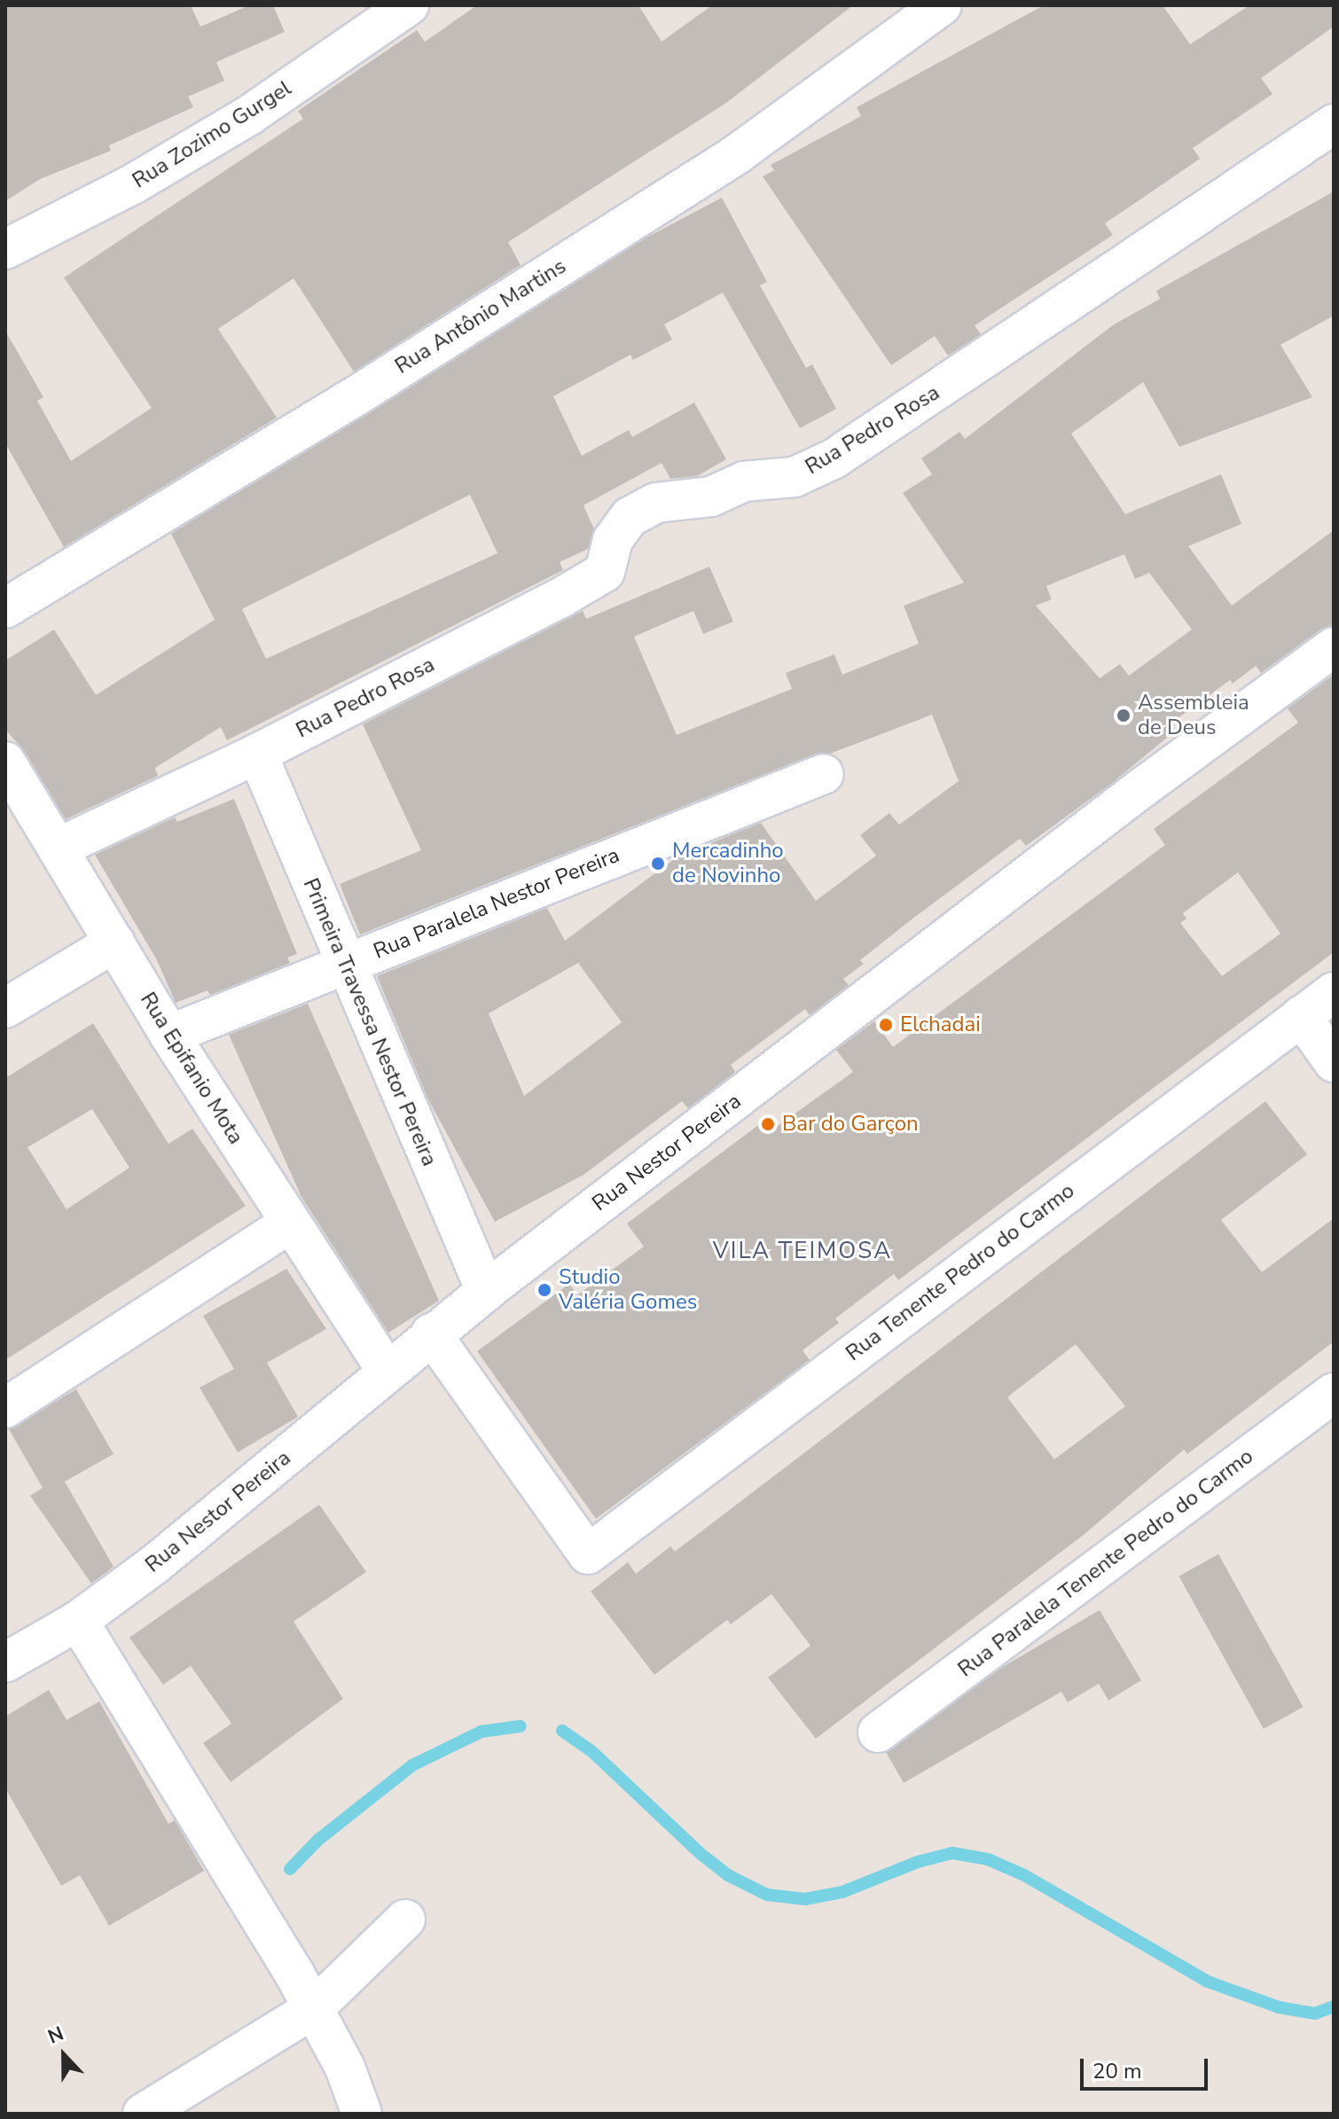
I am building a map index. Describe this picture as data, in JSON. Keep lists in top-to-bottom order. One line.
{"streets":{"street":["Rua Zozimo Gurgel","Rua Antônio Martins","Rua Pedro Rosa","Rua Paralela Nestor Pereira","Primeira Travessa Nestor Pereira","Rua Epifanio Mota","Rua Nestor Pereira","Rua Tenente Pedro do Carmo","Rua Paralela Tenente Pedro do Carmo"]},"crossings":[["Rua Pedro Rosa","Primeira Travessa Nestor Pereira"],["Rua Pedro Rosa","Rua Epifanio Mota"],["Rua Paralela Nestor Pereira","Primeira Travessa Nestor Pereira"],["Rua Paralela Nestor Pereira","Rua Epifanio Mota"],["Primeira Travessa Nestor Pereira","Rua Nestor Pereira"],["Rua Epifanio Mota","Rua Nestor Pereira"],["Rua Nestor Pereira","Rua Tenente Pedro do Carmo"]],"districts":["VILA TEIMOSA"],"places":["Assembleia de Deus","Mercadinho de Novinho","Elchadai","Bar do Garçon","Studio Valéria Gomes"],"scale_bar":"20 m","north":"top"}
